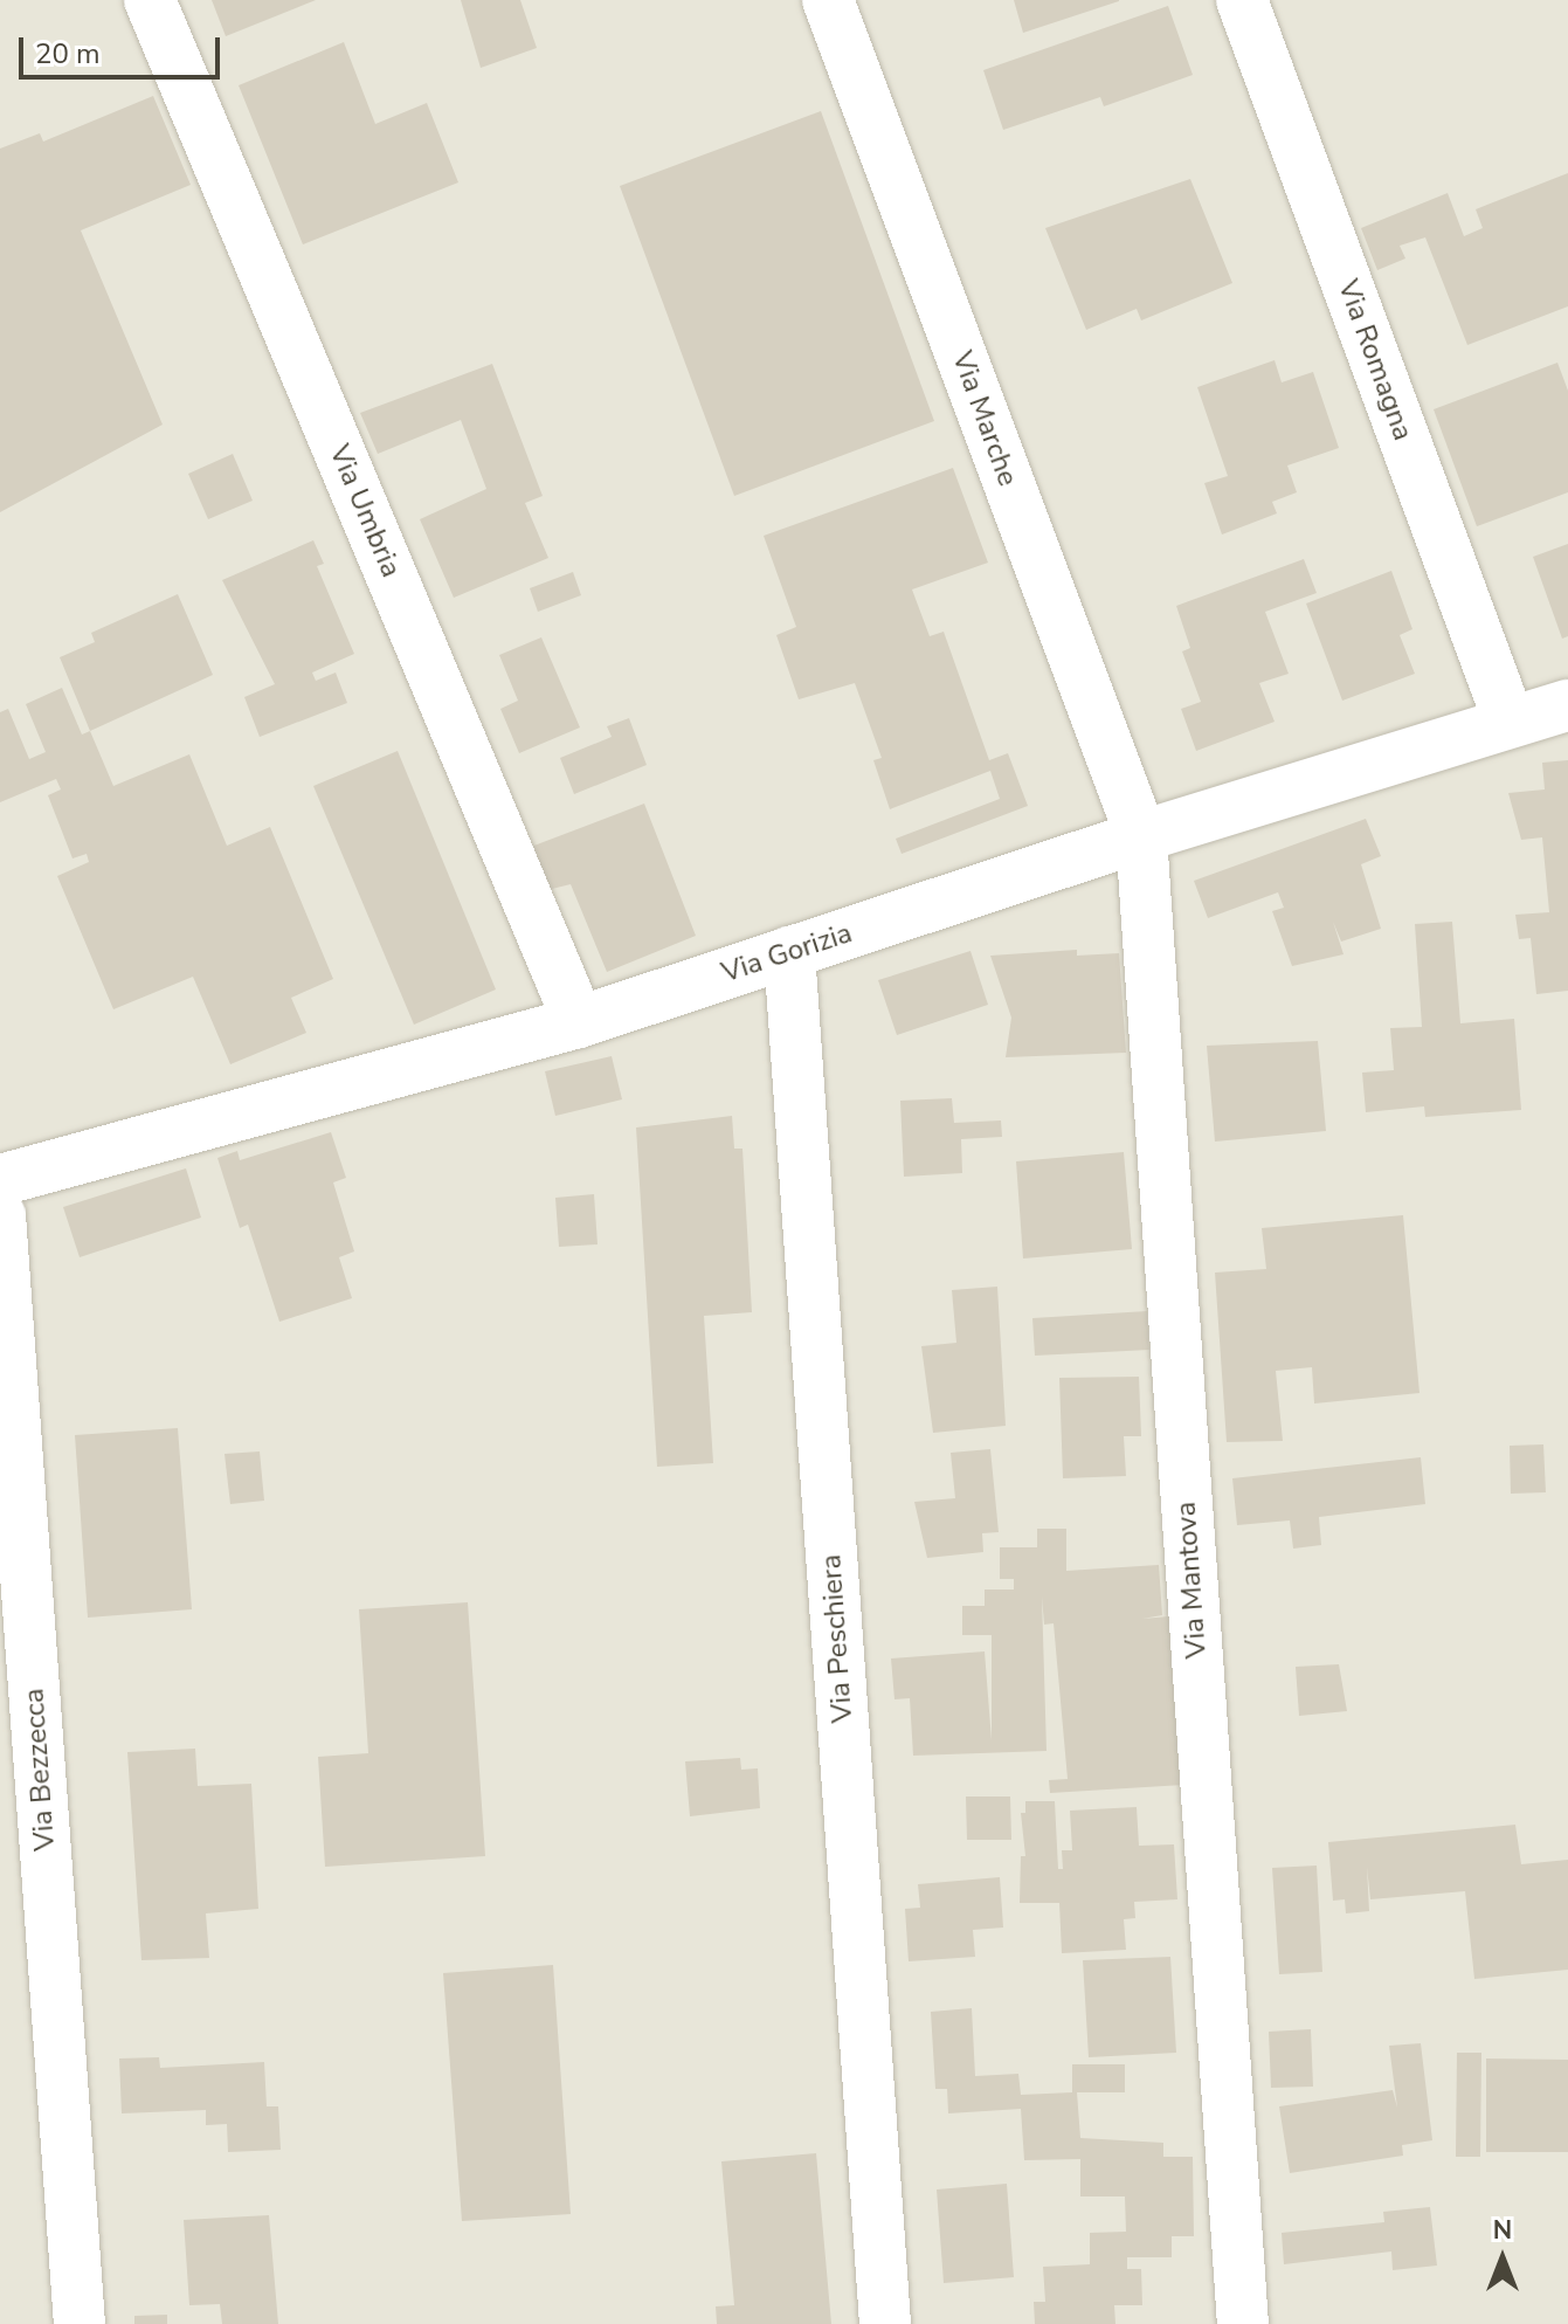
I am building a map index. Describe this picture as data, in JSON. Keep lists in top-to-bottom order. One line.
{"streets":{"street":["Via Romagna","Via Marche","Via Umbria","Via Gorizia","Via Mantova","Via Peschiera","Via Bezzecca"]},"crossings":[["Via Romagna","Via Gorizia"],["Via Marche","Via Gorizia"],["Via Marche","Via Mantova"],["Via Umbria","Via Gorizia"],["Via Gorizia","Via Mantova"],["Via Gorizia","Via Peschiera"]],"scale_bar":"20 m","north":"top"}
